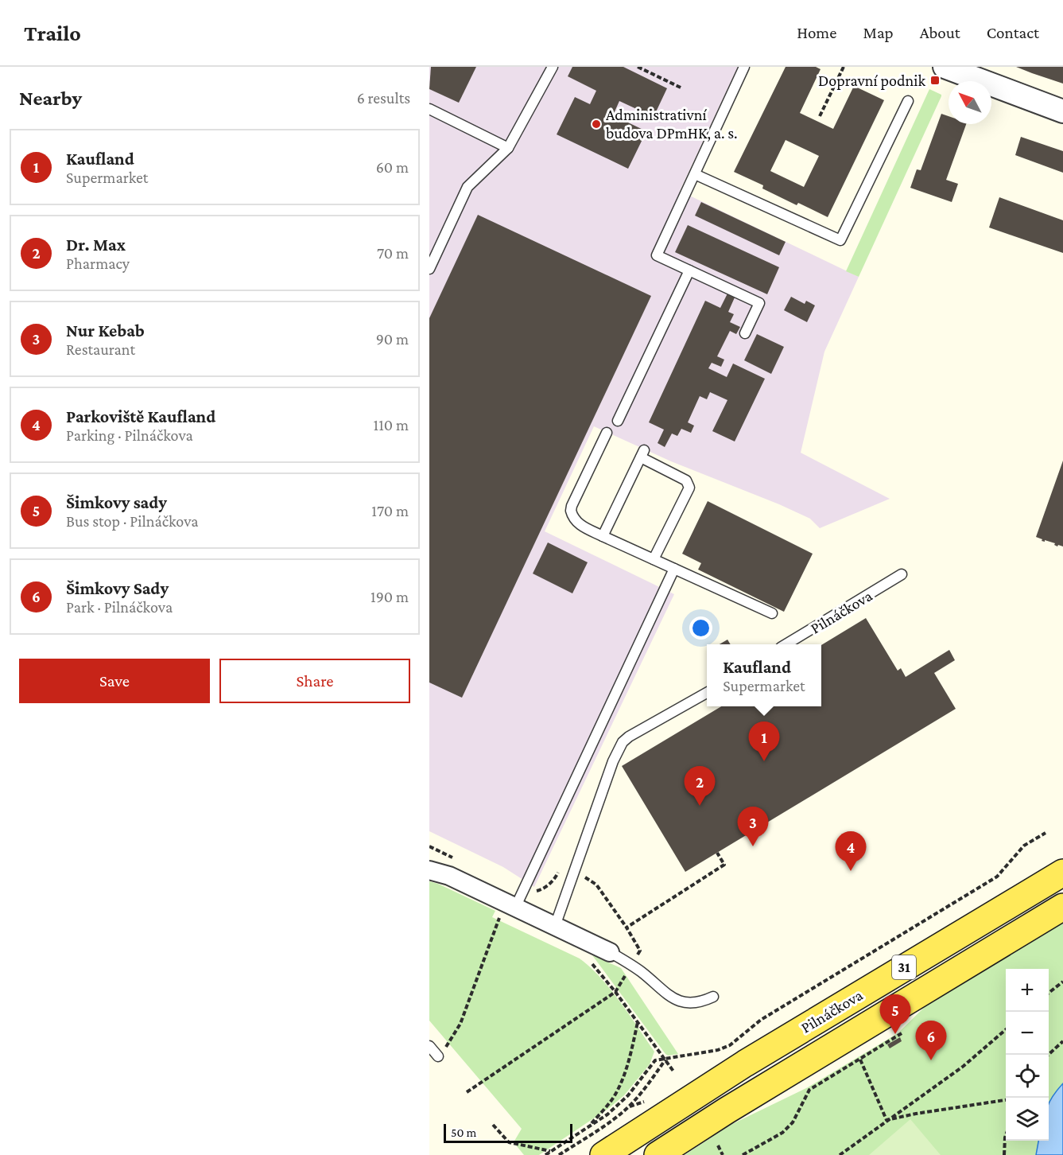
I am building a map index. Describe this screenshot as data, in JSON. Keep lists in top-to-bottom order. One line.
{"streets":{"main road":["Pilnáčkova","31"]},"places":{"transit":["Dopravní podnik"],"other":["Administrativní budova DPmHK, a. s."]},"scale_bar":"50 m","north":"top left","page":{"header":"Trailo","nav":["Home","Map","About","Contact"],"heading":["Nearby","6 results"],"list":[{"mark":"1","name":"Kaufland","note":"Supermarket","value":"60 m"},{"mark":"2","name":"Dr. Max","note":"Pharmacy","value":"70 m"},{"mark":"3","name":"Nur Kebab","note":"Restaurant","value":"90 m"},{"mark":"4","name":"Parkoviště Kaufland","note":"Parking · Pilnáčkova","value":"110 m"},{"mark":"5","name":"Šimkovy sady","note":"Bus stop · Pilnáčkova","value":"170 m"},{"mark":"6","name":"Šimkovy Sady","note":"Park · Pilnáčkova","value":"190 m"}],"buttons":["Save","Share"],"popup":["Kaufland","Supermarket"],"pins":["1","2","3","4","5","6"],"map_buttons":["+","−"],"scale":"50 m"}}
